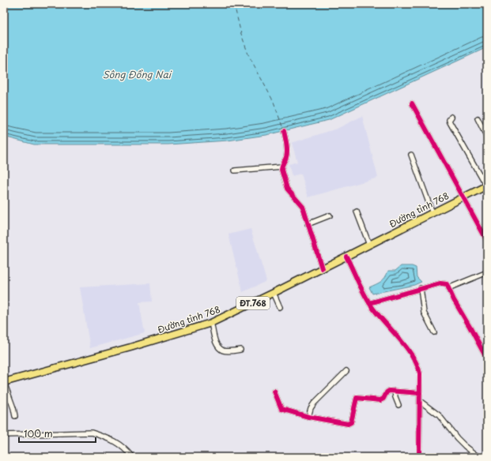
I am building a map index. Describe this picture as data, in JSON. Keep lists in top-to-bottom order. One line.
{"streets":{"main road":["Đường tỉnh 768","ĐT.768"]},"water":["Sông Đồng Nai"],"scale_bar":"100 m"}
